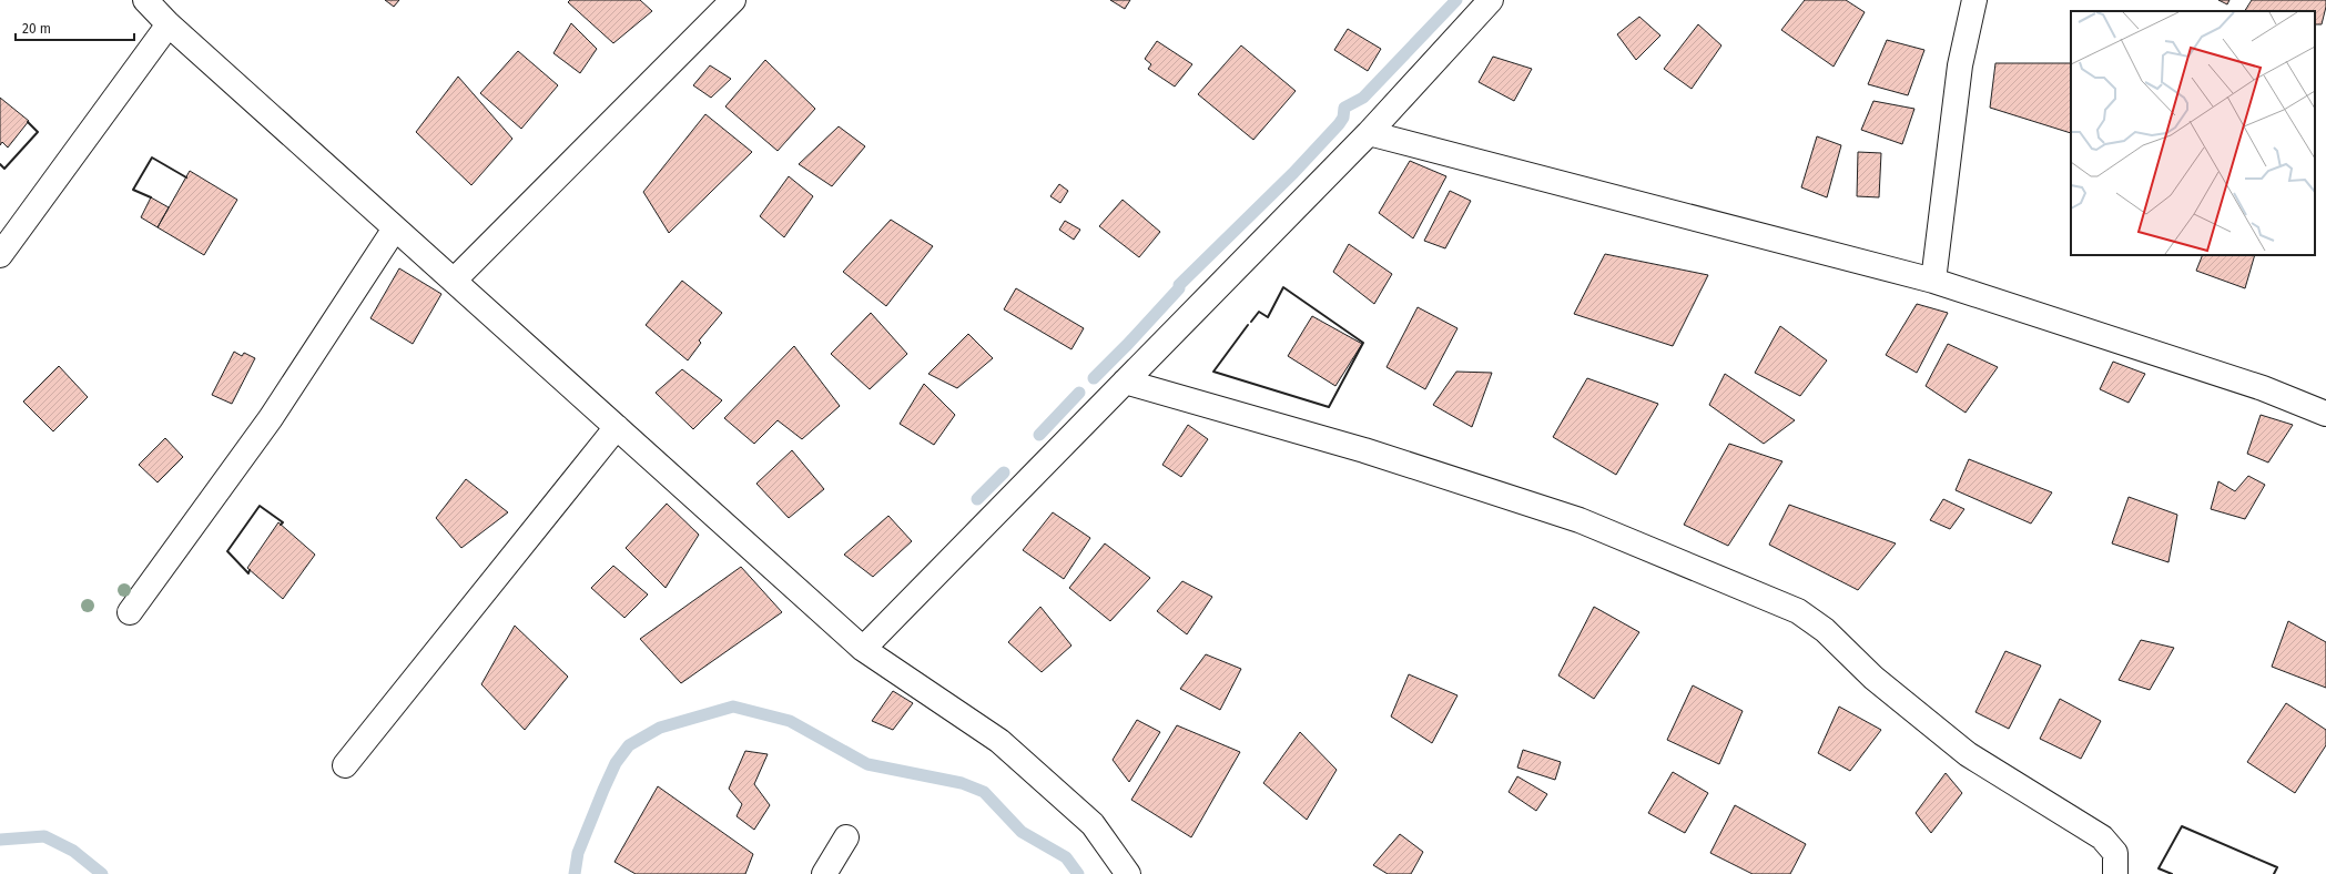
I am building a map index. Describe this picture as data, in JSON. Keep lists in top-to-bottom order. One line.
{"scale_bar":"20 m"}
